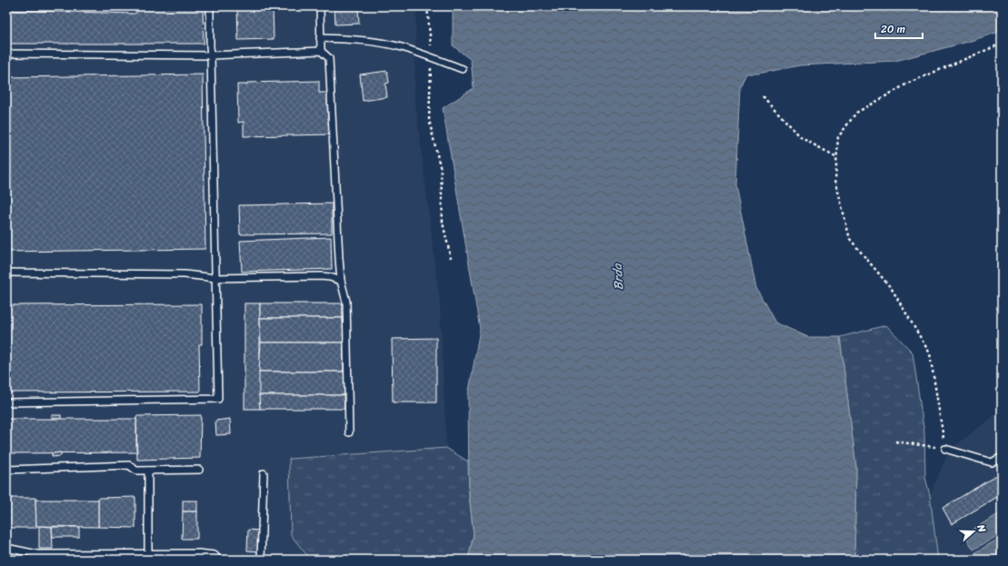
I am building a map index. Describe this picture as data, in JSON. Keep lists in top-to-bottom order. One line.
{"water":["Brda"],"scale_bar":"20 m","north":"right"}
